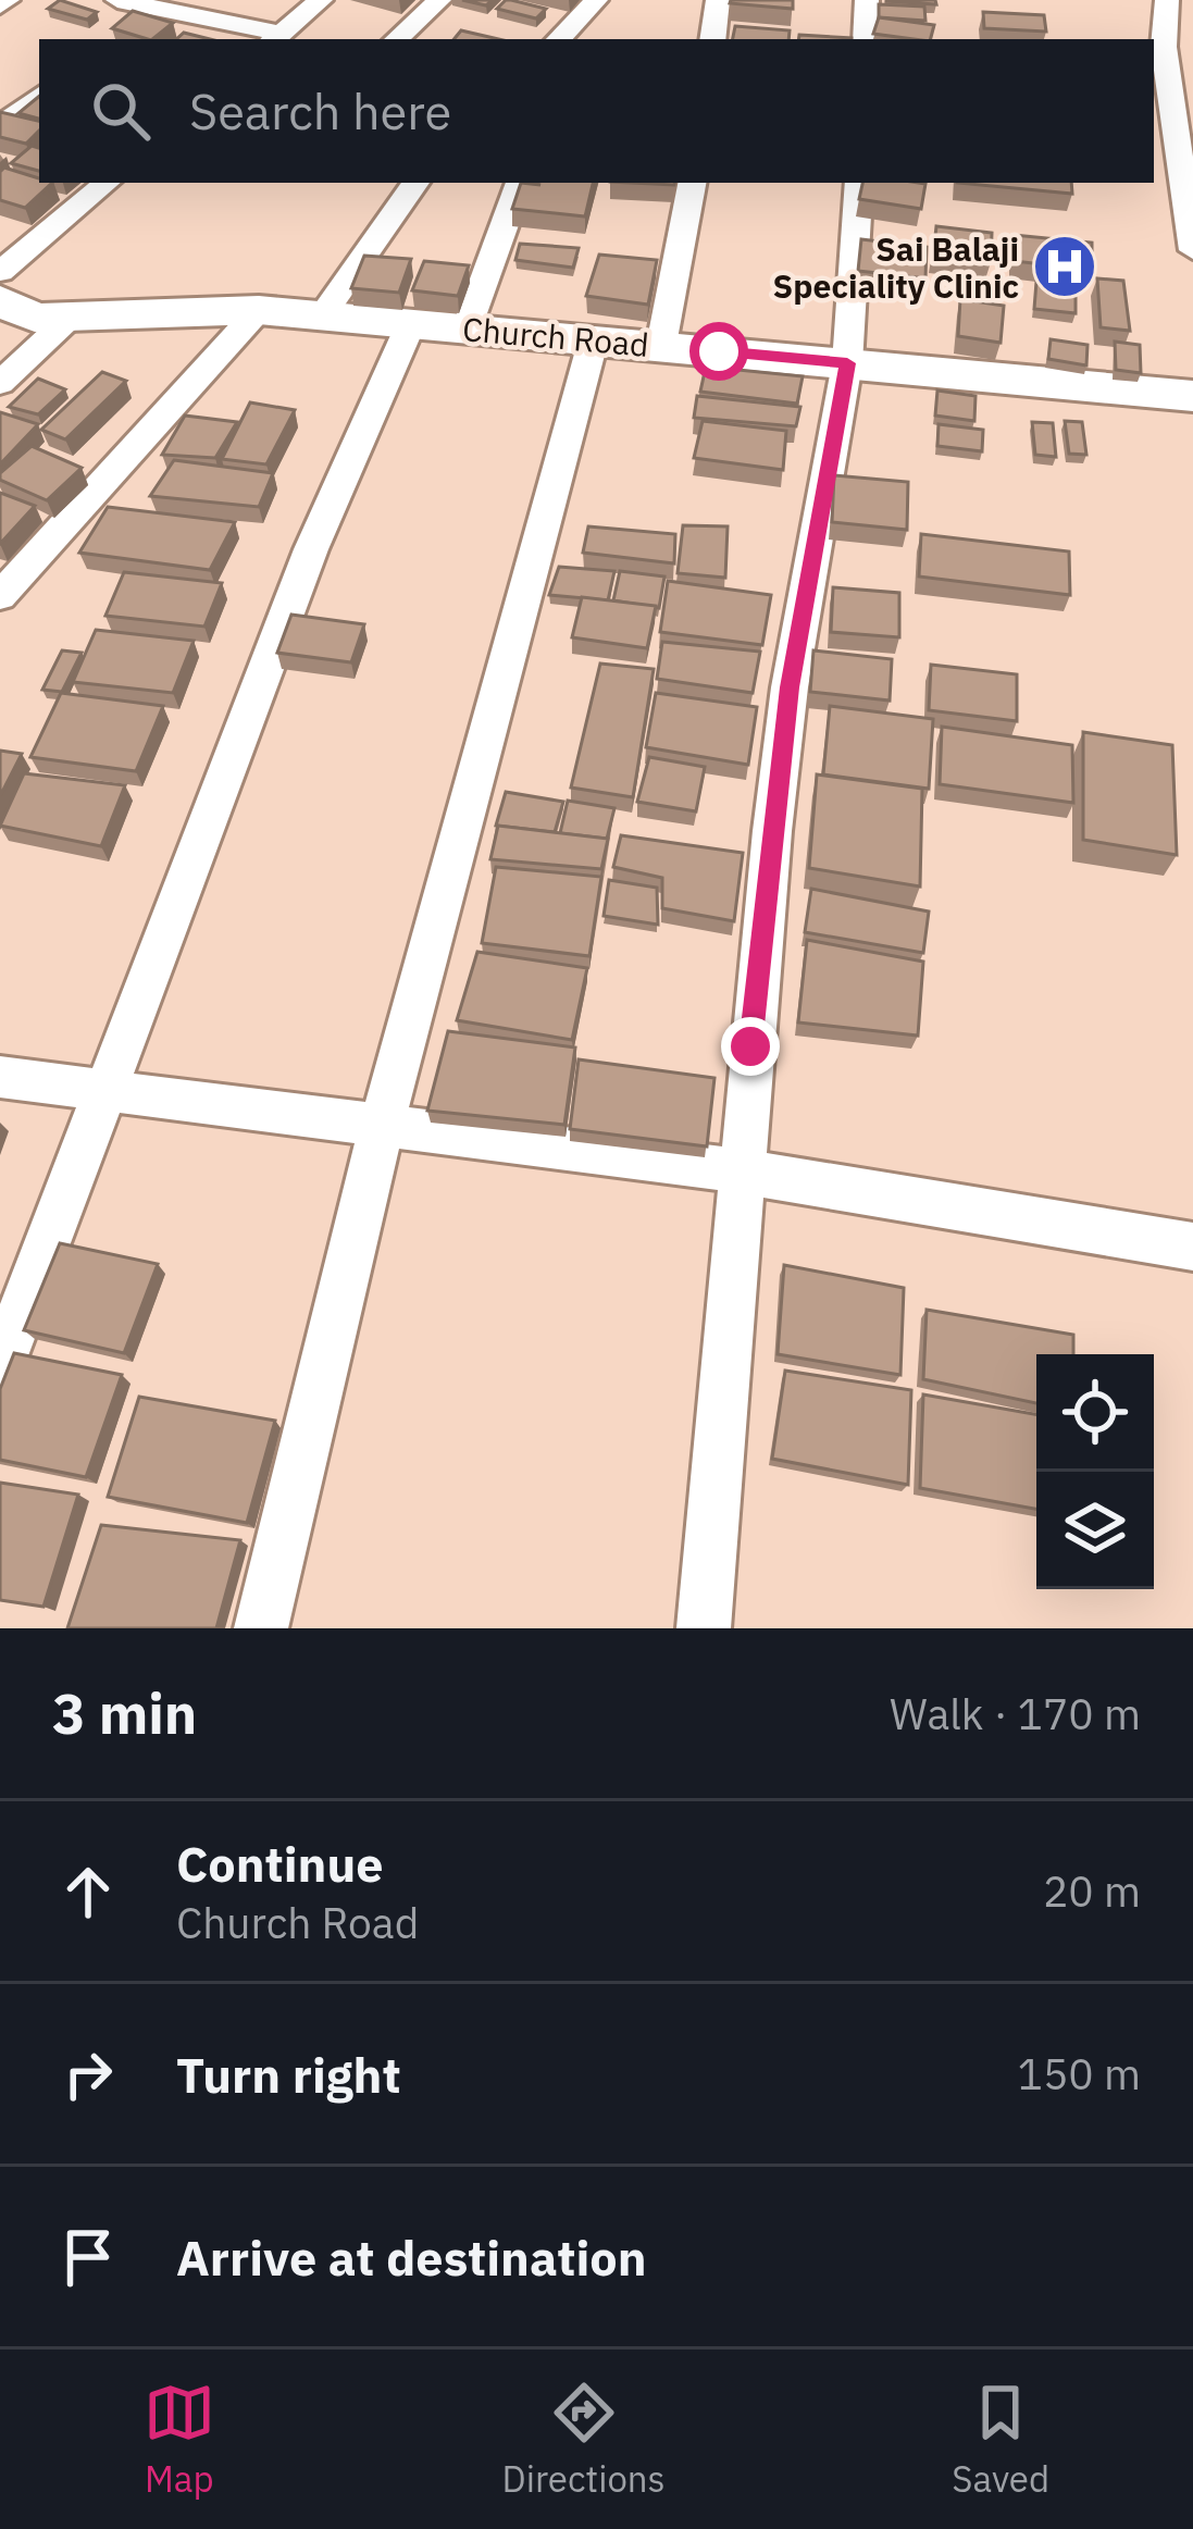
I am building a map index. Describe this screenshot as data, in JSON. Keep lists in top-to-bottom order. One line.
{"streets":{"main road":["Church Road"]},"places":{"hospital":["Sai Balaji Speciality Clinic"]},"page":{"search":"Search here","heading":["3 min","Walk · 170 m"],"list":[["Continue","Church Road","20 m"],["Turn right","150 m"],"Arrive at destination"],"nav":["Map","Directions","Saved"]}}
